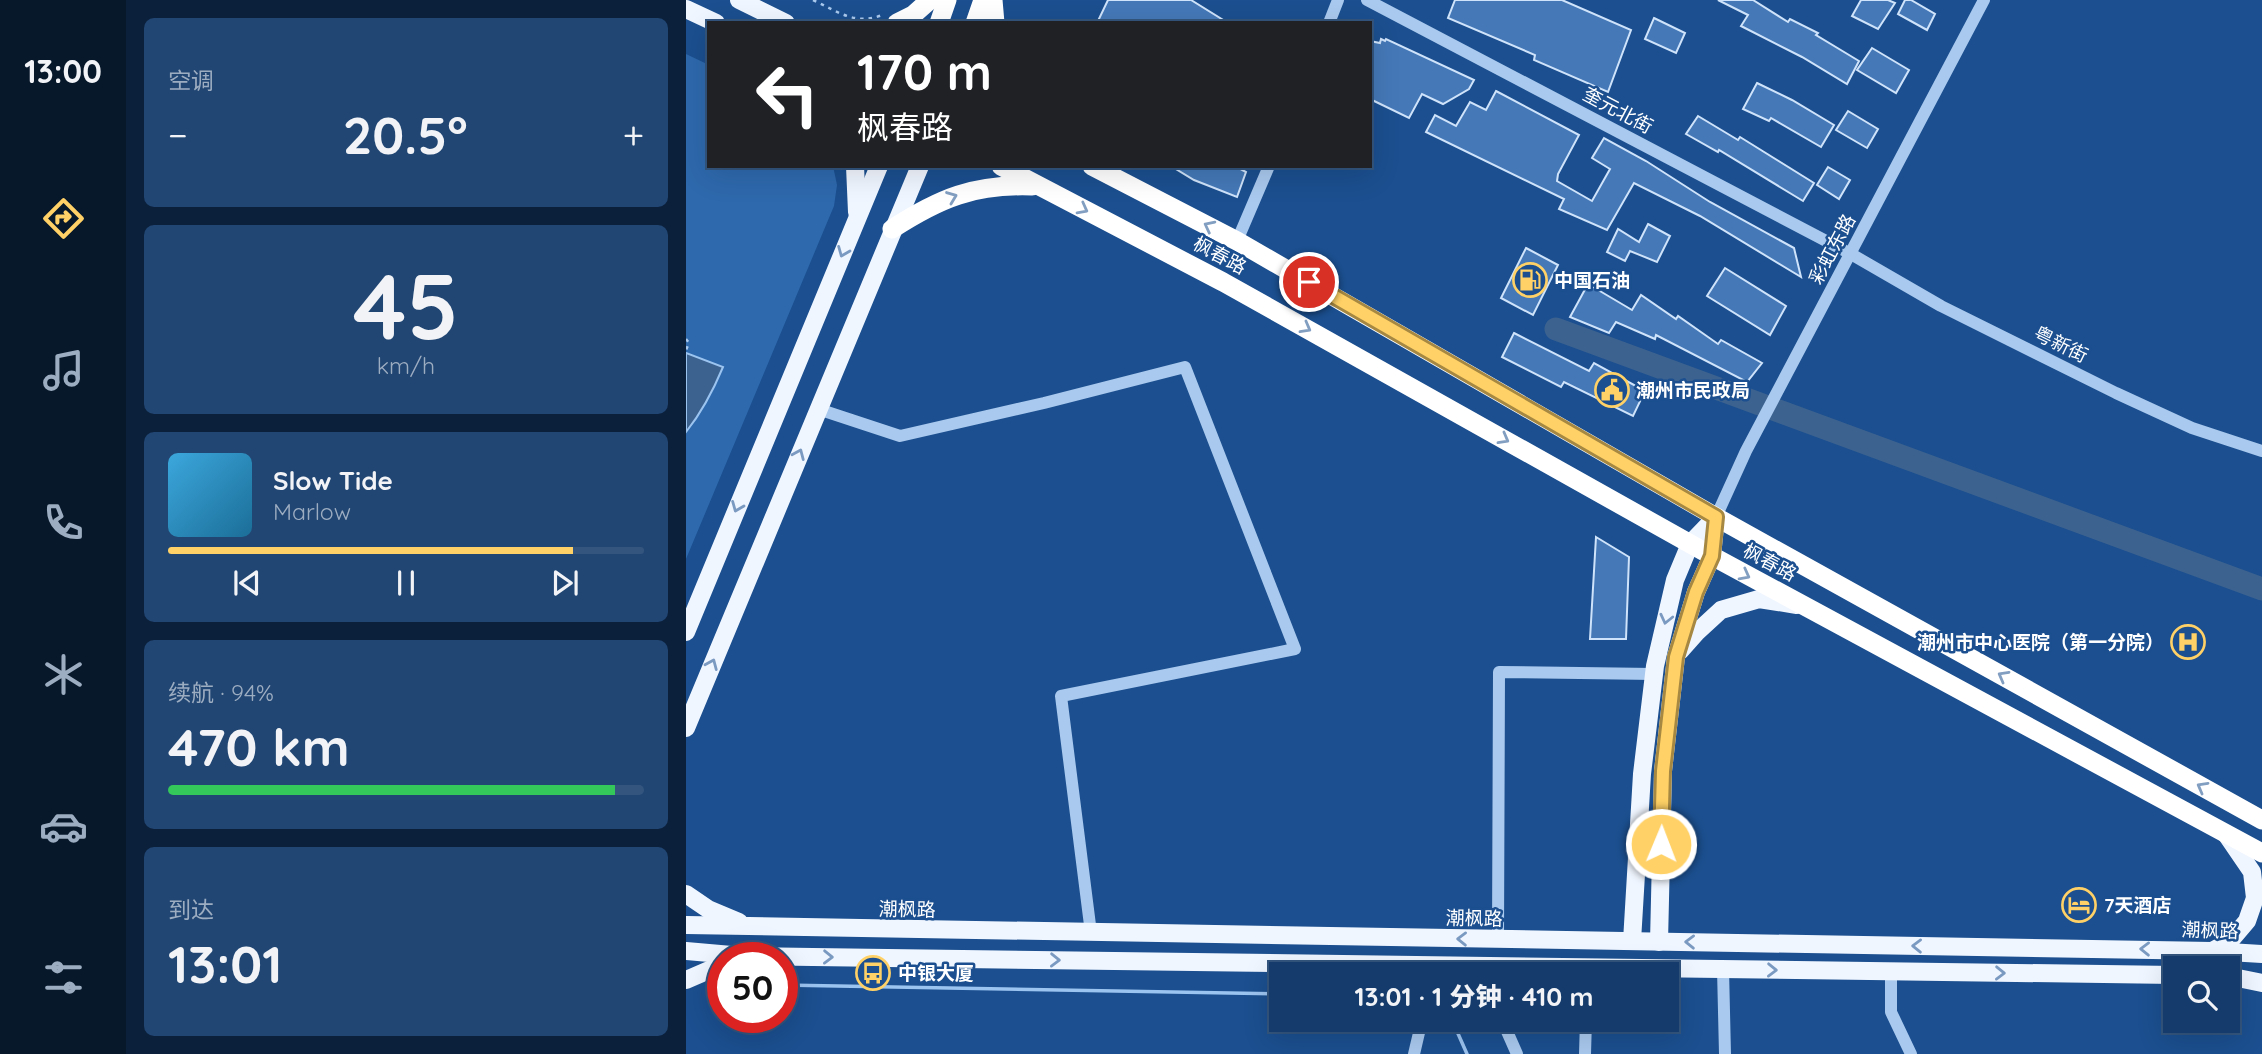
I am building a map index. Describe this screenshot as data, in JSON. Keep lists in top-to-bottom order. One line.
{"streets":{"highway":["枫春路"],"main road":["潮枫路"],"street":["奎元北街","彩虹东路","粤新街"]},"crossings":[["奎元北街","彩虹东路"],["奎元北街","粤新街"],["彩虹东路","枫春路"],["彩虹东路","粤新街"]],"places":{"fuel station":["中国石油"],"public building":["潮州市民政局"],"hospital":["潮州市中心医院（第一分院）"],"hotel":["7天酒店"],"bus stop":["中银大厦"]},"page":{"tabs":"13:00","tile":["空调",["45","km/h"],["续航 · 94%","470 km"],["到达","13:01"]],"turn":["170 m","枫春路"],"heat":["−","20.5°","+"],"song":["Slow Tide","Marlow"],"limit":"50","trip":"13:01 · 1 分钟 · 410 m"}}
